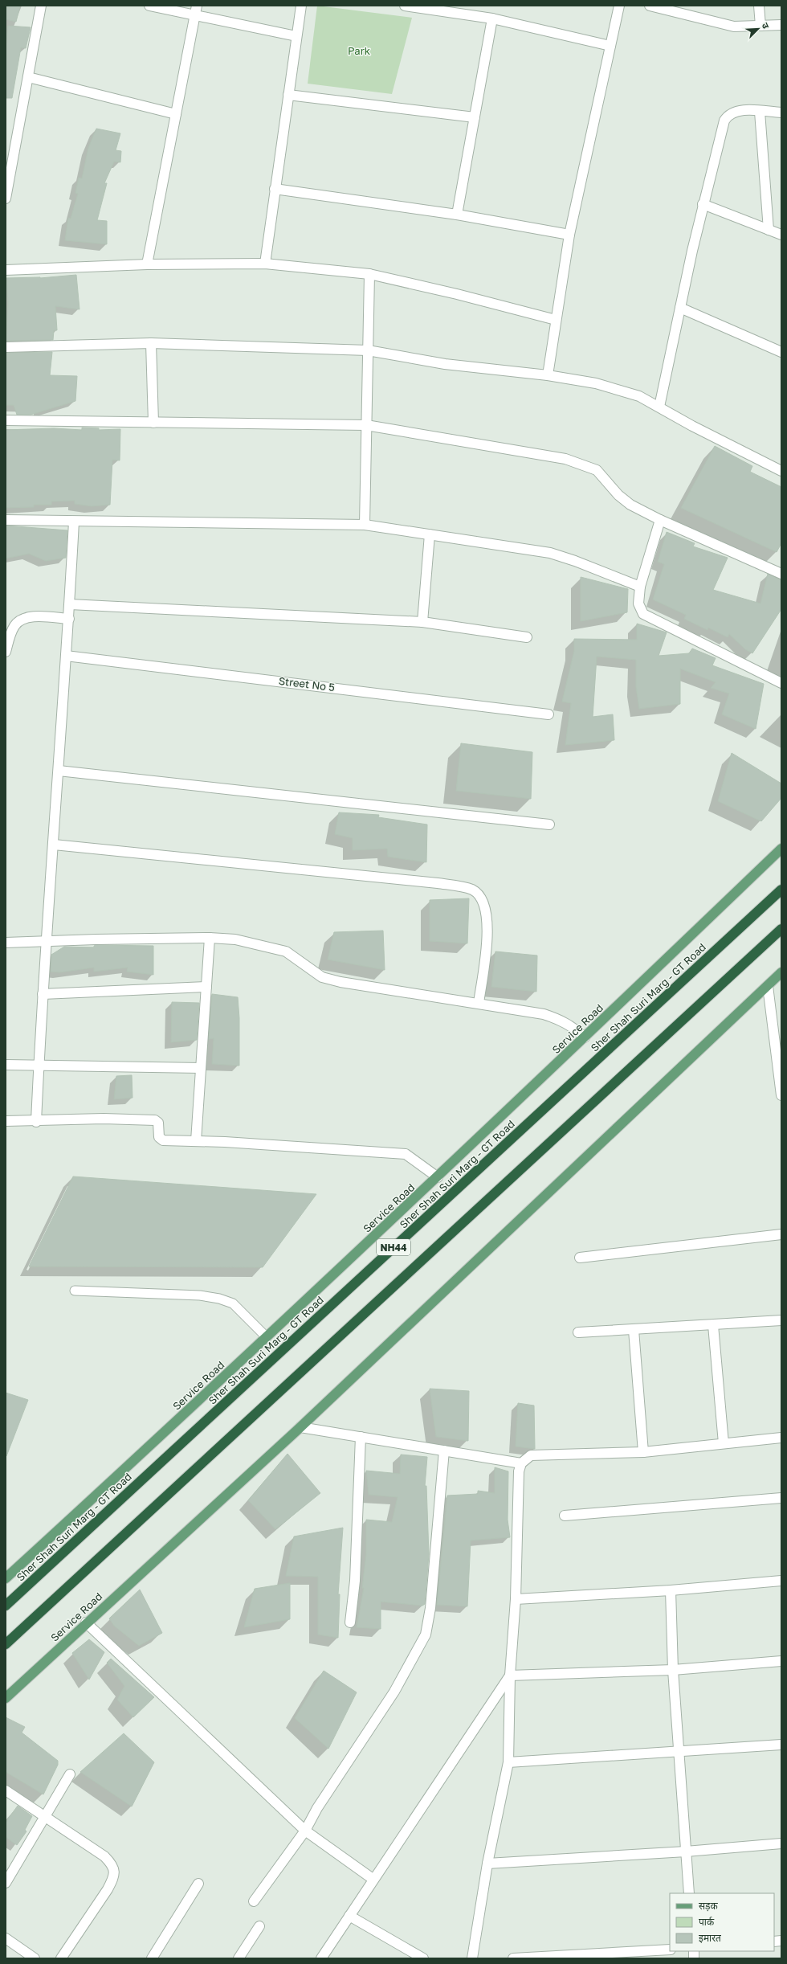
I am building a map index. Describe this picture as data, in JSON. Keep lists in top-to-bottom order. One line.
{"streets":{"highway":["Sher Shah Suri Marg - GT Road","NH44"],"main road":["Service Road"],"street":["Street No 5"]},"parks":["Park"],"legend":["सड़क","पार्क","इमारत"],"north":"top right"}
